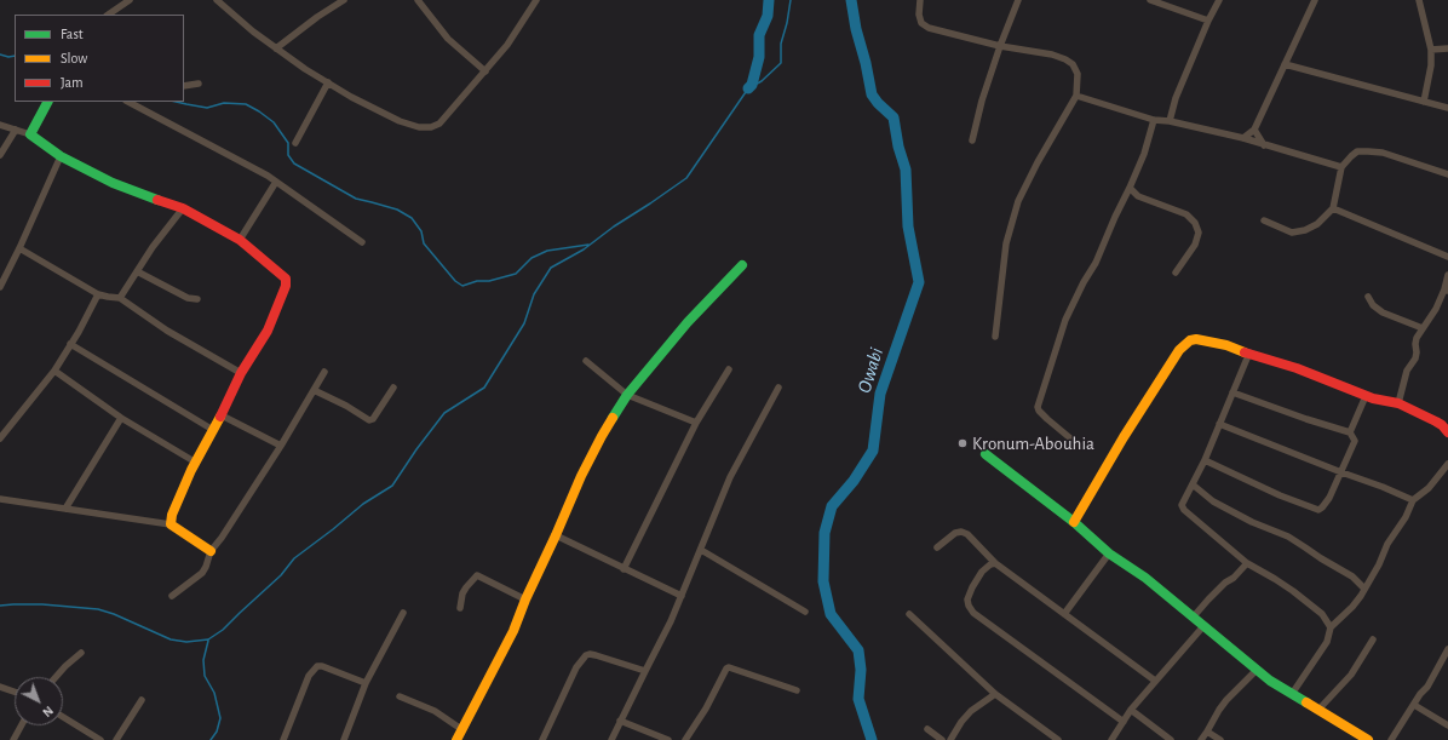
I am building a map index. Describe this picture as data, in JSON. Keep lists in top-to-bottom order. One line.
{"water":["Owabi"],"places":["Kronum-Abouhia"],"legend":["Fast","Slow","Jam"],"north":"bottom right"}
